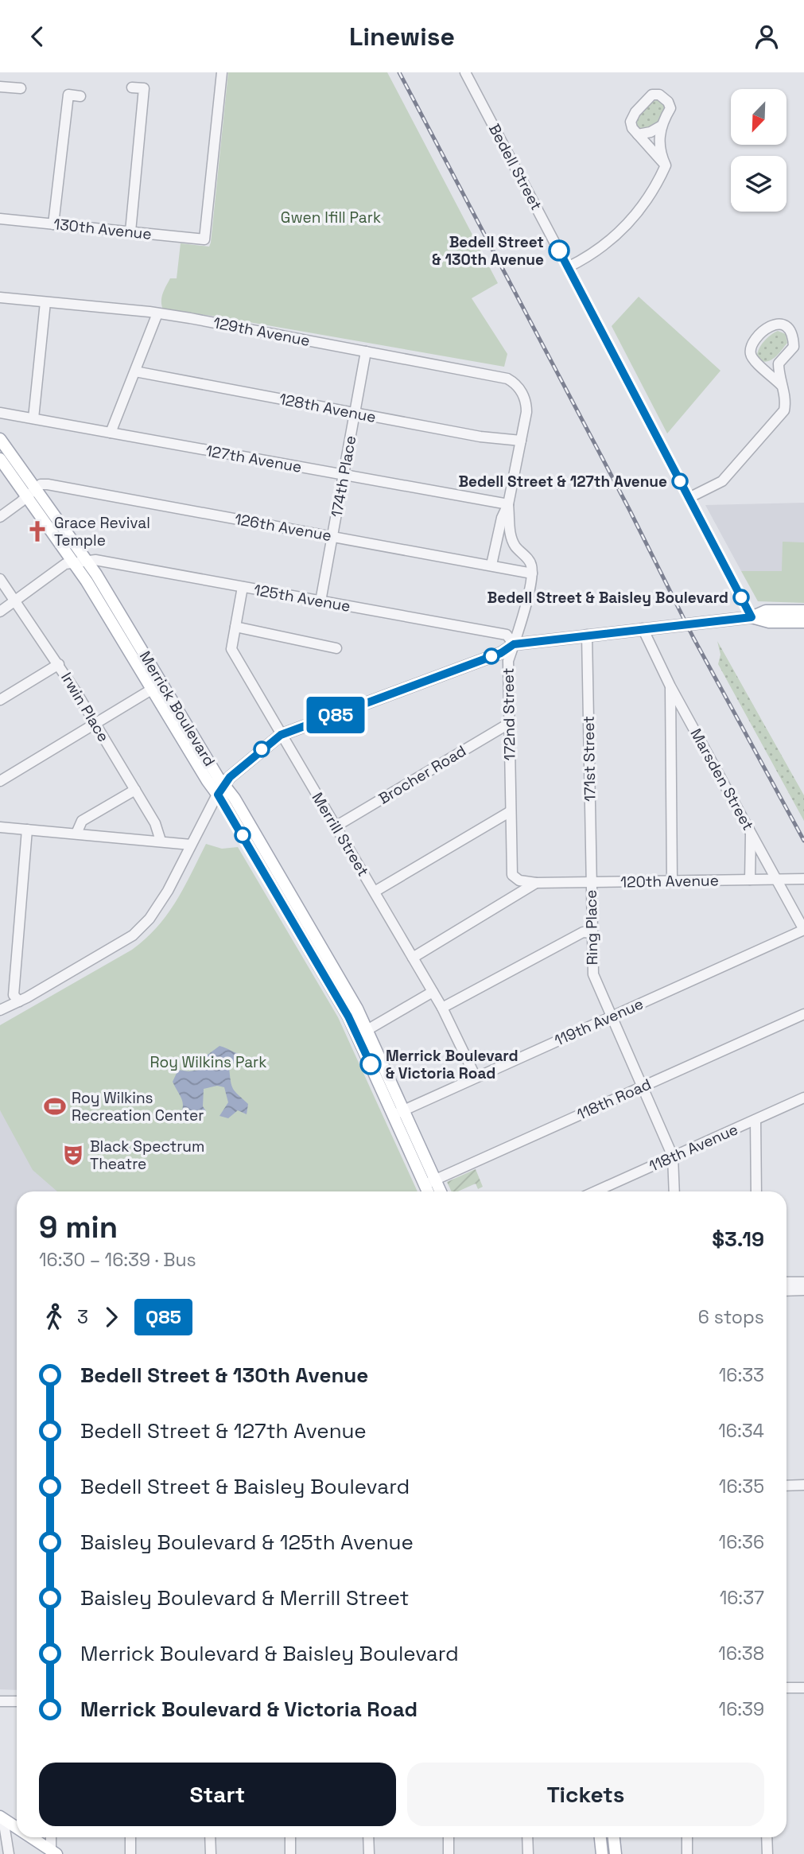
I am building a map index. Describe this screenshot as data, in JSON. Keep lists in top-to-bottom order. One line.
{"streets":{"main road":["Merrick Boulevard"],"street":["Bedell Street","130th Avenue","129th Avenue","128th Avenue","127th Avenue","174th Place","126th Avenue","125th Avenue","Irwin Place","172nd Street","171st Street","Brocher Road","Marsden Street","Merrill Street","120th Avenue","Ring Place","119th Avenue","118th Road","118th Avenue"]},"crossings":[["129th Avenue","128th Avenue"],["129th Avenue","174th Place"],["128th Avenue","174th Place"],["127th Avenue","174th Place"],["174th Place","126th Avenue"],["174th Place","125th Avenue"],["126th Avenue","Merrick Boulevard"],["126th Avenue","172nd Street"],["125th Avenue","Irwin Place"],["125th Avenue","Merrick Boulevard"],["125th Avenue","172nd Street"],["125th Avenue","Merrill Street"],["Merrick Boulevard","119th Avenue"],["Merrick Boulevard","118th Road"],["172nd Street","Brocher Road"],["172nd Street","120th Avenue"],["171st Street","120th Avenue"],["171st Street","Ring Place"],["Brocher Road","Merrill Street"],["Marsden Street","120th Avenue"],["Marsden Street","119th Avenue"],["Merrill Street","119th Avenue"],["120th Avenue","Ring Place"],["Ring Place","119th Avenue"],["Ring Place","118th Road"],["Ring Place","118th Avenue"]],"parks":["Gwen Ifill Park","Roy Wilkins Park"],"places":{"other":["Bedell Street & 130th Avenue","Bedell Street & 127th Avenue","Bedell Street & Baisley Boulevard","Merrick Boulevard & Victoria Road"],"church":["Grace Revival Temple"],"sports":["Roy Wilkins Recreation Center"],"theatre":["Black Spectrum Theatre"]},"lines":["bus line Q85"],"north":"bottom left","page":{"header":"Linewise","on_map":"Q85","heading":["9 min","16:30 – 16:39 · Bus","$3.19"],"legs":["3","Q85","6 stops"],"list":[{"name":"Bedell Street & 130th Avenue","value":"16:33"},{"name":"Bedell Street & 127th Avenue","value":"16:34"},{"name":"Bedell Street & Baisley Boulevard","value":"16:35"},{"name":"Baisley Boulevard & 125th Avenue","value":"16:36"},{"name":"Baisley Boulevard & Merrill Street","value":"16:37"},{"name":"Merrick Boulevard & Baisley Boulevard","value":"16:38"},{"name":"Merrick Boulevard & Victoria Road","value":"16:39"}],"buttons":["Start","Tickets"]}}
